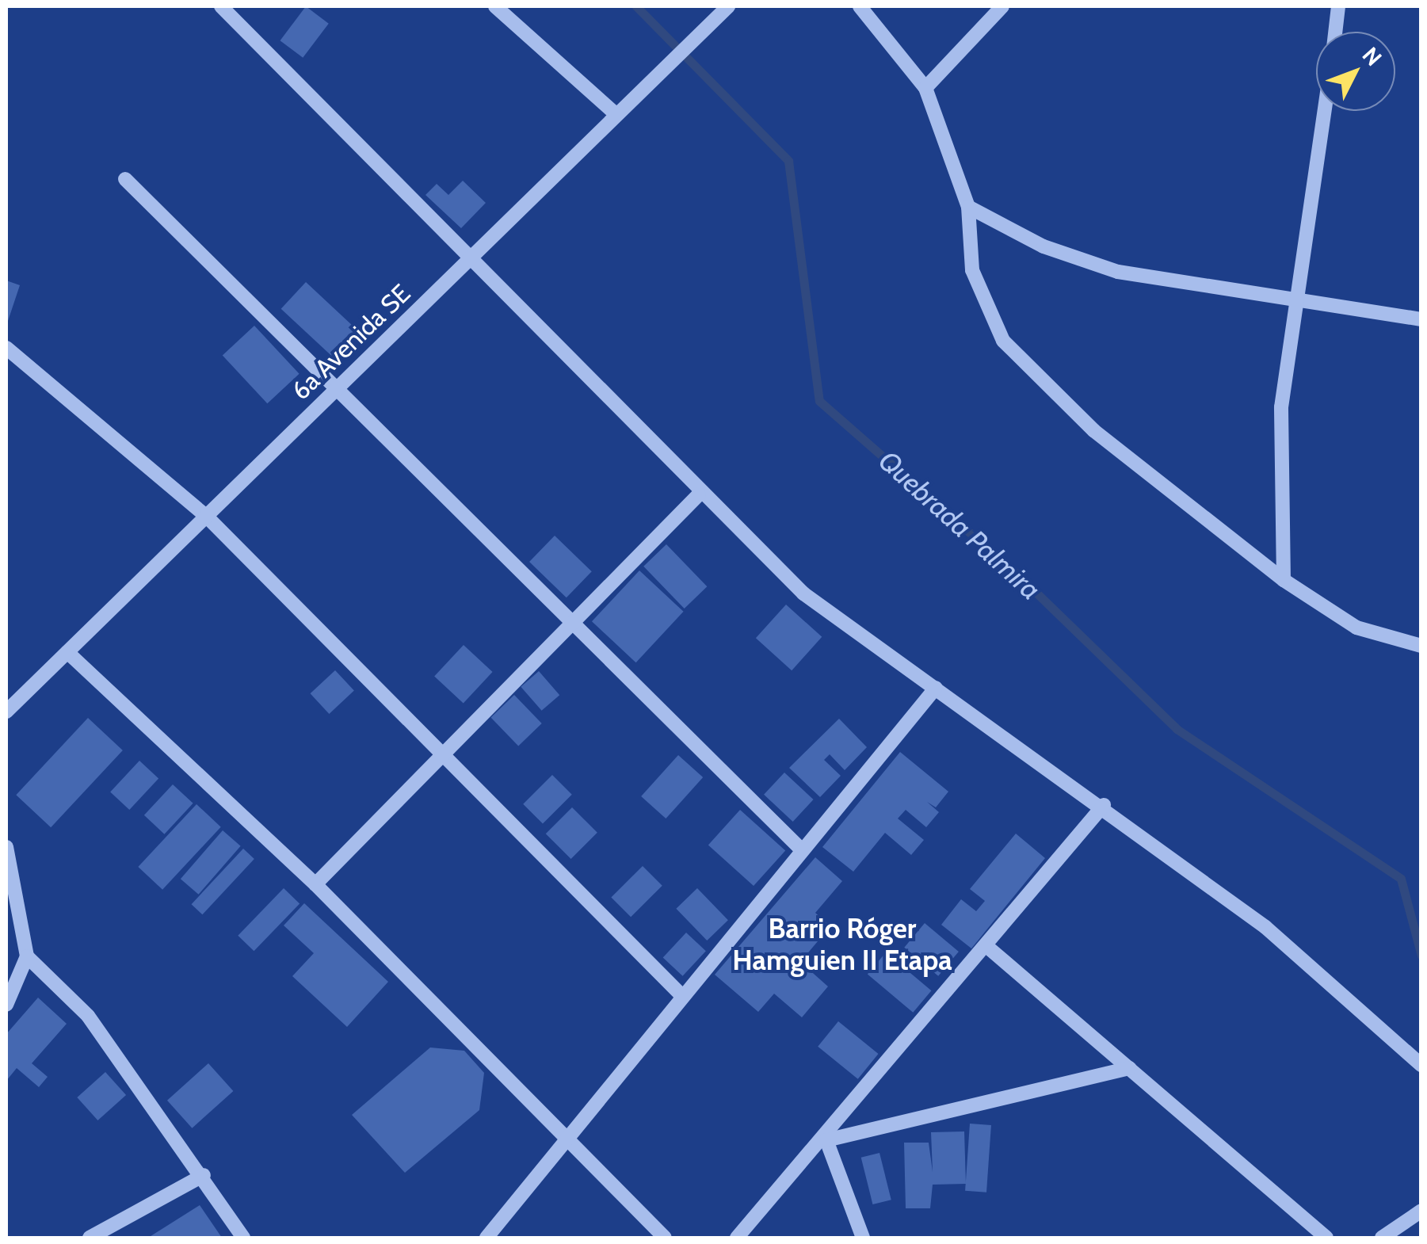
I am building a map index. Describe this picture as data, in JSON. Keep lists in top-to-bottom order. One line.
{"streets":{"street":["6a Avenida SE"]},"districts":["Barrio Róger Hamguien II Etapa"],"water":["Quebrada Palmira"],"north":"top right"}
